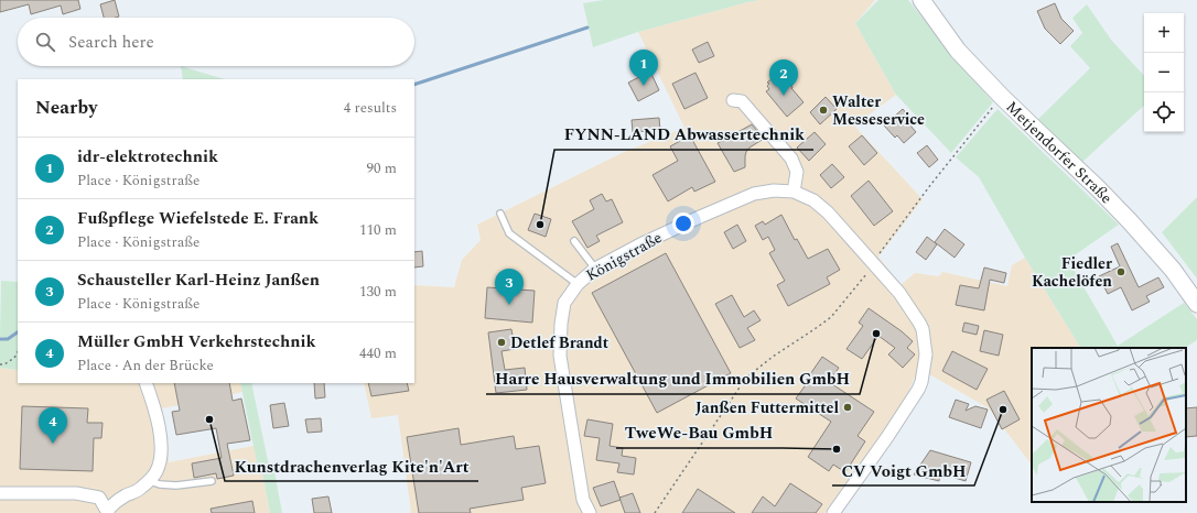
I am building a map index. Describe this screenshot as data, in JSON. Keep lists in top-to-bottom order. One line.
{"streets":{"street":["Metjendorfer Straße","Königstraße"]},"places":["Walter Messeservice","FYNN-LAND Abwassertechnik","Fiedler Kachelöfen","Harre Hausverwaltung und Immobilien GmbH","Detlef Brandt","Janßen Futtermittel","CV Voigt GmbH","Kunstdrachenverlag Kite'n'Art","TweWe-Bau GmbH"],"page":{"map_buttons":["+","−"],"search":"Search here","pins":["1","2","3","4"],"heading":["Nearby","4 results"],"list":[{"mark":"1","name":"idr-elektrotechnik","note":"Place · Königstraße","value":"90 m"},{"mark":"2","name":"Fußpflege Wiefelstede E. Frank","note":"Place · Königstraße","value":"110 m"},{"mark":"3","name":"Schausteller Karl-Heinz Janßen","note":"Place · Königstraße","value":"130 m"},{"mark":"4","name":"Müller GmbH Verkehrstechnik","note":"Place · An der Brücke","value":"440 m"}]}}
